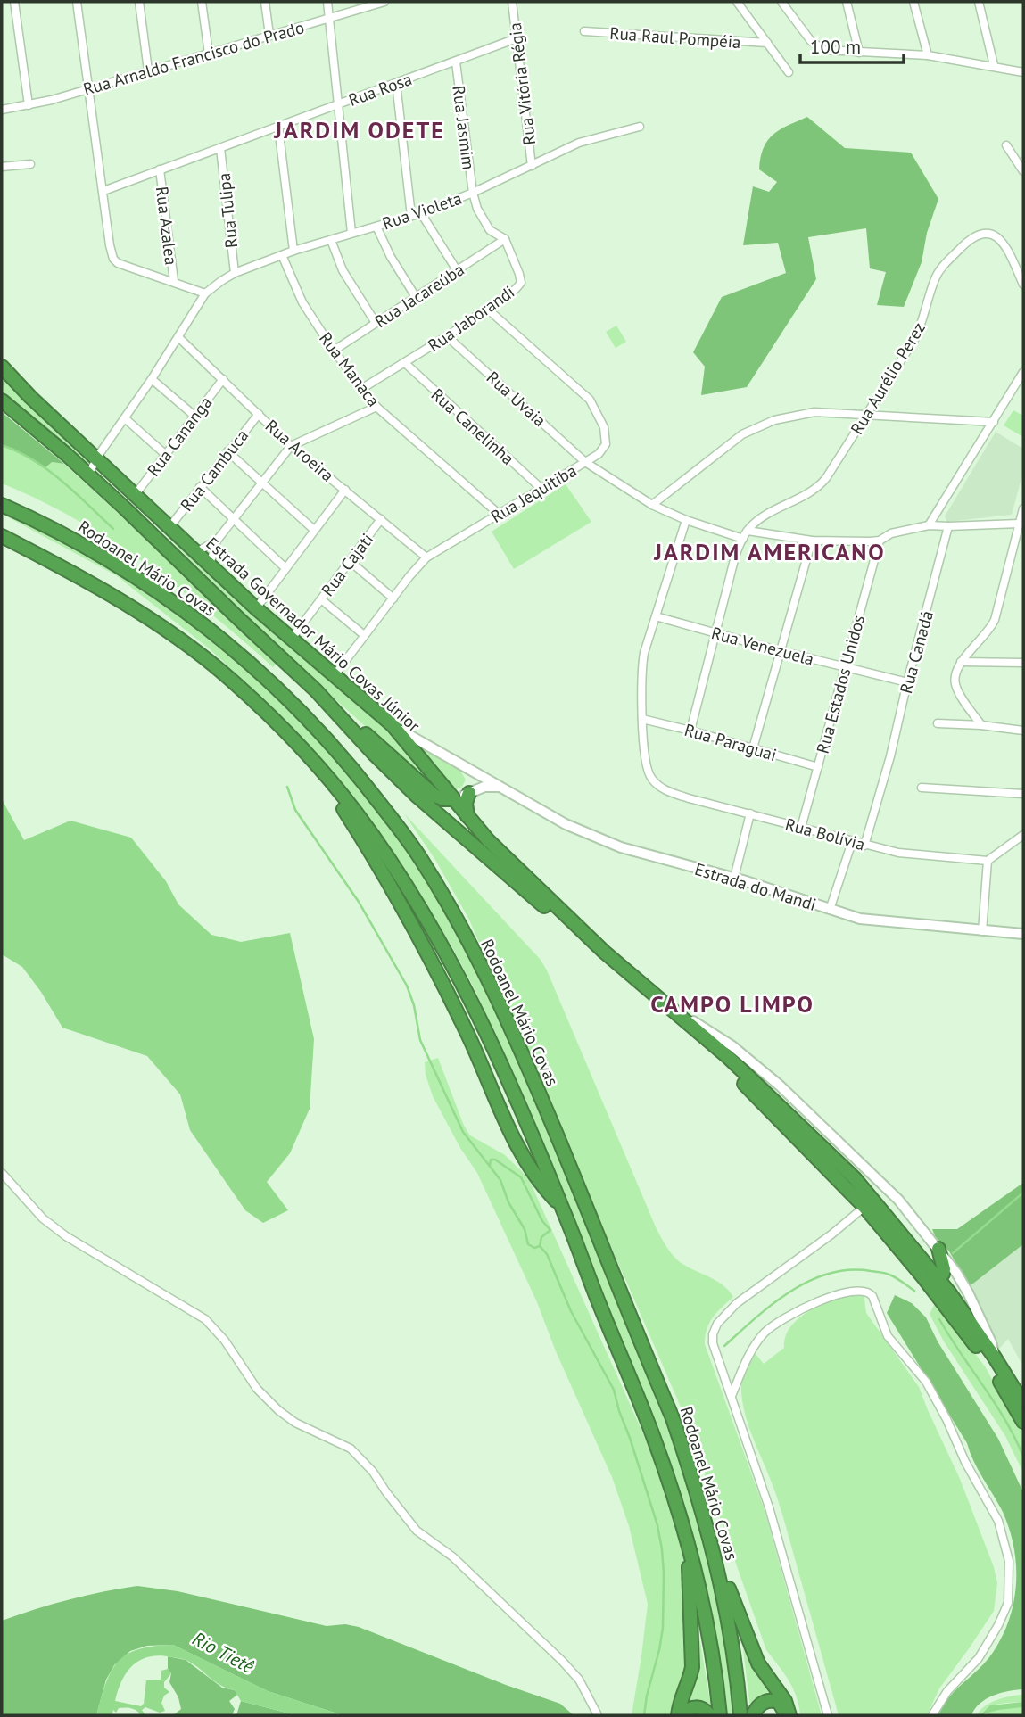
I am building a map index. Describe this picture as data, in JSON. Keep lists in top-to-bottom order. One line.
{"streets":{"highway":["Rodoanel Mário Covas","Estrada Governador Mário Covas Júnior"],"main road":["Estrada do Mandi"],"street":["Rua Raul Pompéia","Rua Arnaldo Francisco do Prado","Rua Vitória Régia","Rua Rosa","Rua Jasmim","Rua Tulipa","Rua Violeta","Rua Azalea","Rua Jacareúba","Rua Jaborandi","Rua Manaca","Rua Aurélio Perez","Rua Uvaia","Rua Canelinha","Rua Cananga","Rua Aroeira","Rua Cambuca","Rua Jequitiba","Rua Cajati","Rua Venezuela","Rua Canadá","Rua Estados Unidos","Rua Paraguai","Rua Bolívia"]},"crossings":[["Rua Vitória Régia","Rua Rosa"],["Rua Vitória Régia","Rua Violeta"],["Rua Rosa","Rua Jasmim"],["Rua Rosa","Rua Tulipa"],["Rua Rosa","Rua Azalea"],["Rua Jasmim","Rua Violeta"],["Rua Jasmim","Rua Jaborandi"],["Rua Tulipa","Rua Violeta"],["Rua Violeta","Rua Jaborandi"],["Rua Violeta","Rua Manaca"],["Rua Violeta","Rua Aroeira"],["Rua Violeta","Estrada Governador Mário Covas Júnior"],["Rua Jacareúba","Rua Jaborandi"],["Rua Jacareúba","Rua Manaca"],["Rua Jaborandi","Rua Manaca"],["Rua Jaborandi","Rua Uvaia"],["Rua Jaborandi","Rua Canelinha"],["Rua Jaborandi","Rua Jequitiba"],["Rua Manaca","Rua Jequitiba"],["Rua Uvaia","Rua Jequitiba"],["Rua Canelinha","Rua Jequitiba"],["Rua Cananga","Rua Aroeira"],["Rua Cananga","Estrada Governador Mário Covas Júnior"],["Rua Aroeira","Rua Cambuca"],["Rua Aroeira","Rua Jequitiba"],["Rua Aroeira","Rua Cajati"],["Rua Cambuca","Estrada Governador Mário Covas Júnior"],["Rua Jequitiba","Estrada Governador Mário Covas Júnior"],["Rua Cajati","Estrada Governador Mário Covas Júnior"],["Estrada Governador Mário Covas Júnior","Estrada do Mandi"],["Rua Venezuela","Rua Canadá"],["Rua Venezuela","Rua Estados Unidos"],["Rua Canadá","Rua Bolívia"],["Rua Estados Unidos","Rua Paraguai"],["Rua Estados Unidos","Rua Bolívia"],["Rua Paraguai","Rua Bolívia"]],"districts":["JARDIM ODETE","JARDIM AMERICANO","CAMPO LIMPO"],"water":["Rio Tietê"],"scale_bar":"100 m"}
